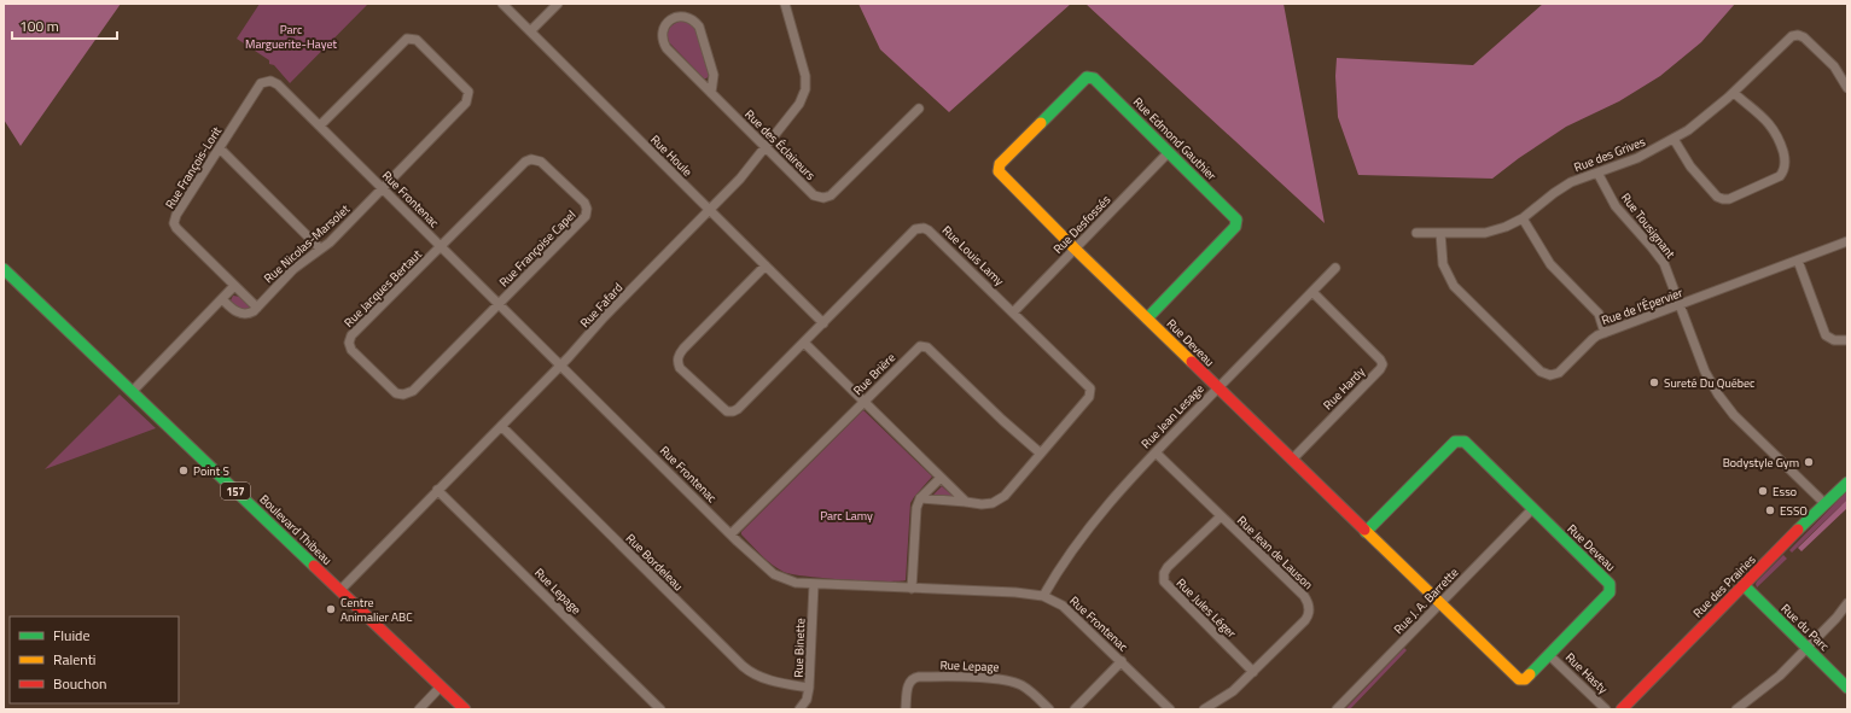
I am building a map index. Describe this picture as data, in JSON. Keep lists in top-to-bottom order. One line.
{"streets":{"street":["Rue Edmond Gauthier","Rue des Éclaireurs","Rue des Grives","Rue Houle","Rue François-Lorit","Rue Frontenac","Rue Desfossés","Rue Tousignant","Rue Nicolas-Marsolet","Rue Françoise Capel","Rue Louis Lamy","Rue Jacques Bertaut","Rue Fafard","Rue de l'Épervier","Rue Deveau","Rue Brière","Rue Hardy","Rue Jean Lesage","157","Boulevard Thibeau","Rue Jean de Lauson","Rue Bordeleau","Rue des Prairies","Rue Lepage","Rue J. A. Barrette","Rue Jules Léger","Rue du Parc","Rue Binette","Rue Hasty"]},"crossings":[["Rue Edmond Gauthier","Rue Desfossés"],["Rue Edmond Gauthier","Rue Deveau"],["Rue des Éclaireurs","Rue Fafard"],["Rue des Grives","Rue Tousignant"],["Rue des Grives","Rue de l'Épervier"],["Rue Houle","Rue Louis Lamy"],["Rue Houle","Rue Fafard"],["Rue François-Lorit","Rue Frontenac"],["Rue François-Lorit","Rue Nicolas-Marsolet"],["Rue Frontenac","Rue Nicolas-Marsolet"],["Rue Frontenac","Rue Françoise Capel"],["Rue Frontenac","Rue Jacques Bertaut"],["Rue Frontenac","Rue Fafard"],["Rue Frontenac","Rue Brière"],["Rue Frontenac","Rue Jean Lesage"],["Rue Frontenac","Rue Binette"],["Rue Desfossés","Rue Louis Lamy"],["Rue Desfossés","Rue Deveau"],["Rue Tousignant","Rue de l'Épervier"],["Rue Tousignant","Rue des Prairies"],["Rue Françoise Capel","Rue Jacques Bertaut"],["Rue Louis Lamy","Rue Brière"],["Rue Fafard","Boulevard Thibeau"],["Rue Fafard","Rue Bordeleau"],["Rue Fafard","Rue Lepage"],["Rue Deveau","Rue Hardy"],["Rue Deveau","Rue Jean Lesage"],["Rue Deveau","Rue J. A. Barrette"],["Rue Deveau","Rue Hasty"],["Rue Hardy","Rue Jean Lesage"],["Rue Jean Lesage","Rue Jean de Lauson"],["Rue Jean de Lauson","Rue Jules Léger"],["Rue Bordeleau","Rue Binette"],["Rue des Prairies","Rue du Parc"]],"parks":["Parc Marguerite-Hayet","Parc Lamy"],"places":["Sureté Du Québec","Bodystyle Gym","Point S","Esso","ESSO","Centre Animalier ABC"],"legend":["Fluide","Ralenti","Bouchon"],"scale_bar":"100 m"}
